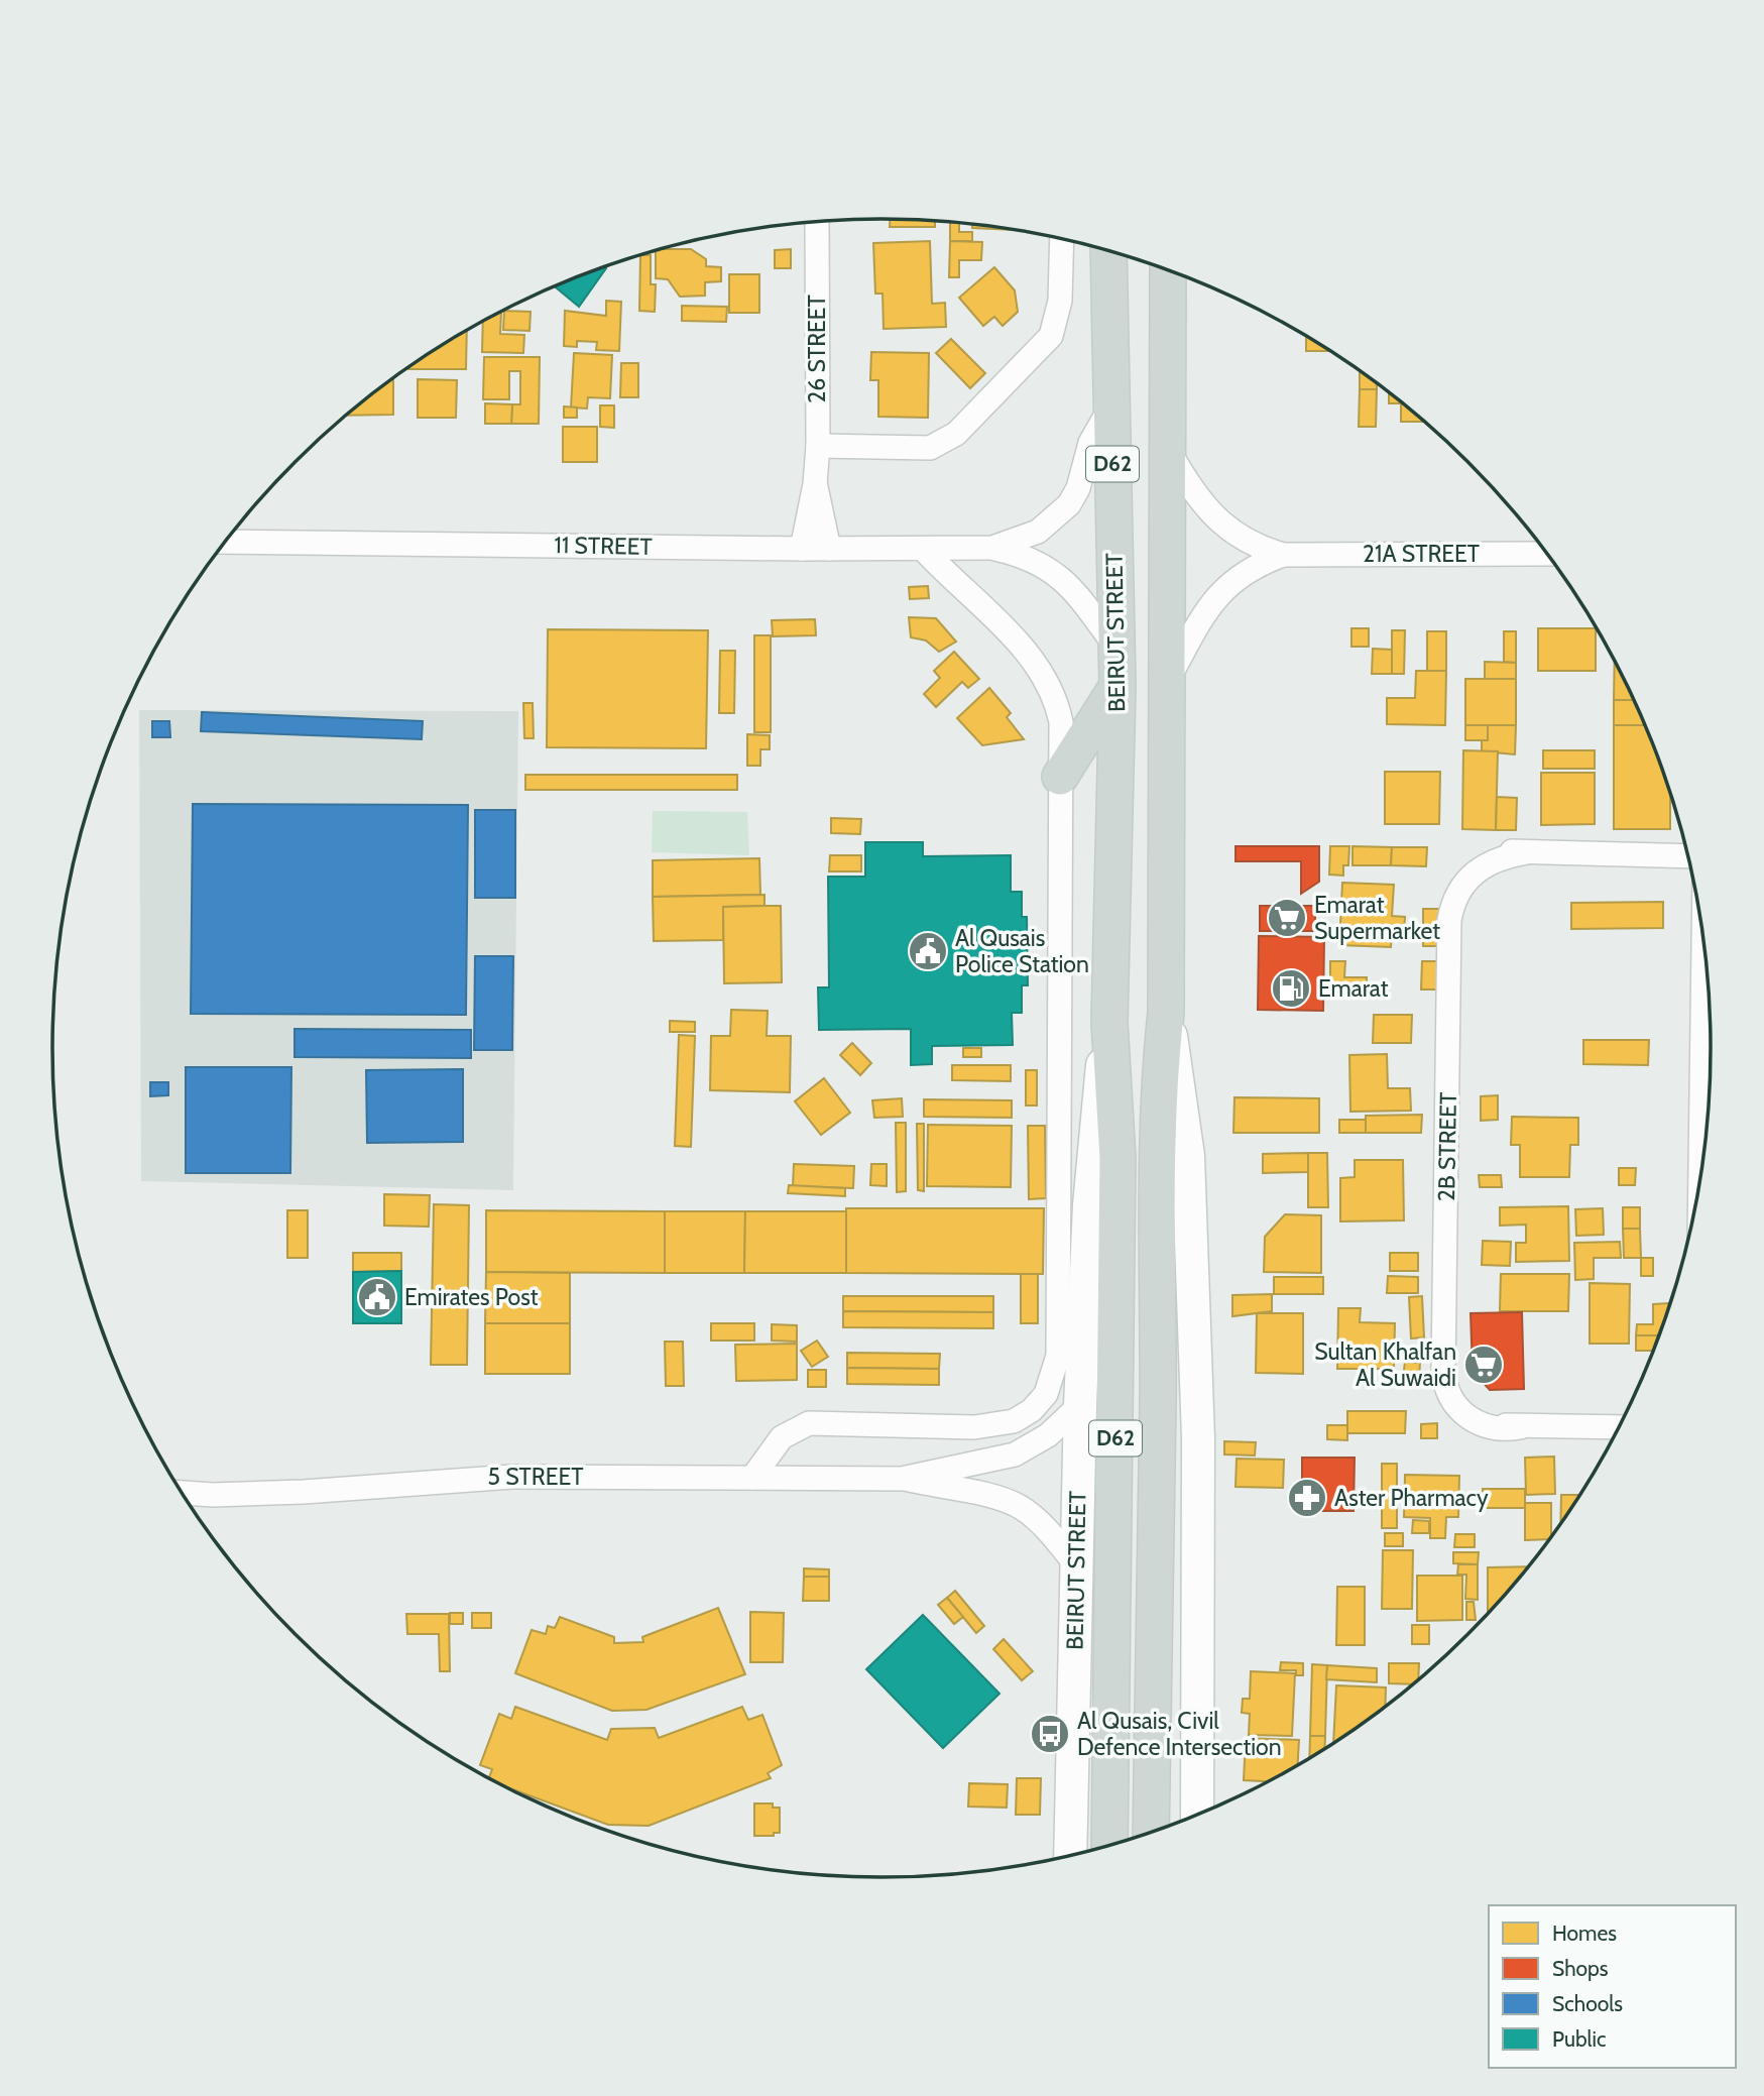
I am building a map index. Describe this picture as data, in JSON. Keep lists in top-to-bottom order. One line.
{"streets":{"main road":["D62","BEIRUT STREET"],"street":["26 STREET","11 STREET","21A STREET","2B STREET","5 STREET"]},"crossings":[["26 STREET","11 STREET"],["D62","21A STREET"],["11 STREET","BEIRUT STREET"],["BEIRUT STREET","5 STREET"]],"places":{"supermarket":["Emarat Supermarket","Sultan Khalfan Al Suwaidi"],"public building":["Al Qusais Police Station","Emirates Post"],"fuel station":["Emarat"],"pharmacy":["Aster Pharmacy"],"bus stop":["Al Qusais, Civil Defence Intersection"]},"legend":["Homes","Shops","Schools","Public"]}
